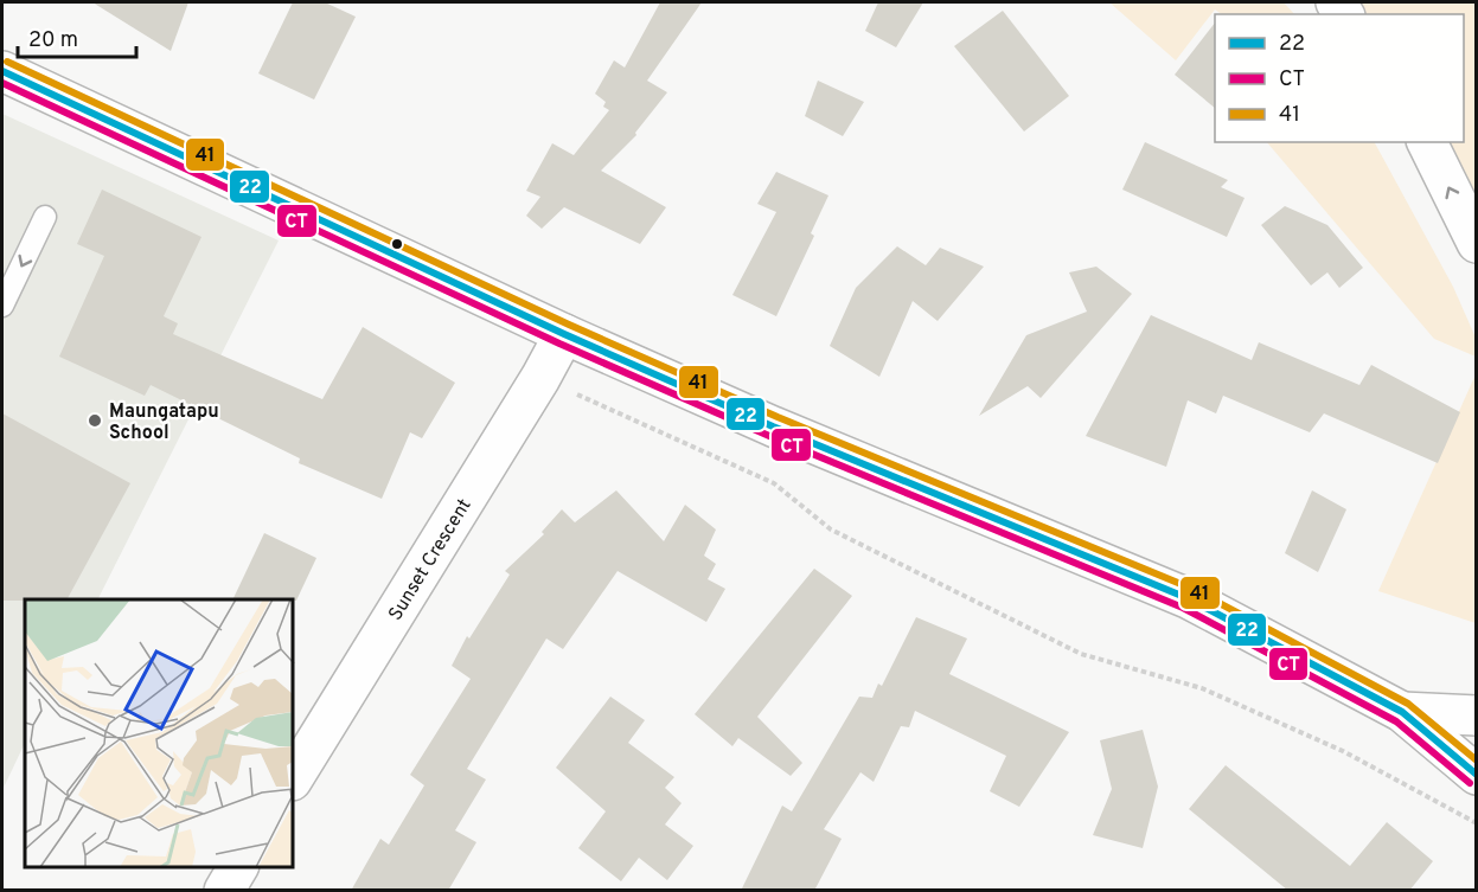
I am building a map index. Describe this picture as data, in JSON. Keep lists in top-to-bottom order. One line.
{"streets":{"main road":["Sunset Crescent"]},"places":["Maungatapu School"],"lines":["transit line 41","transit line 22","transit line CT"],"legend":["22","CT","41"],"scale_bar":"20 m"}
